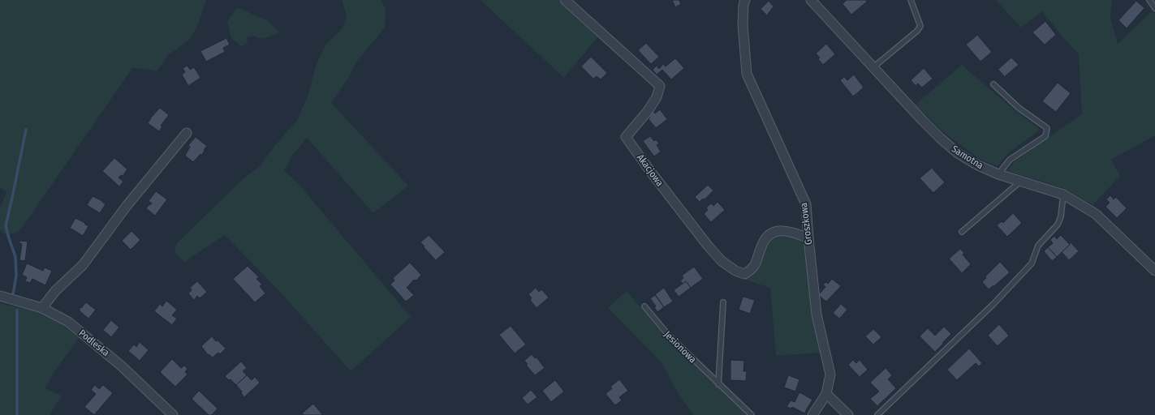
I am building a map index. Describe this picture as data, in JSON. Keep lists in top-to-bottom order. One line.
{"streets":{"street":["Samotna","Akacjowa","Groszkowa","Podleska"],"lane":["Jesionowa"]},"crossings":[["Akacjowa","Groszkowa"]]}
